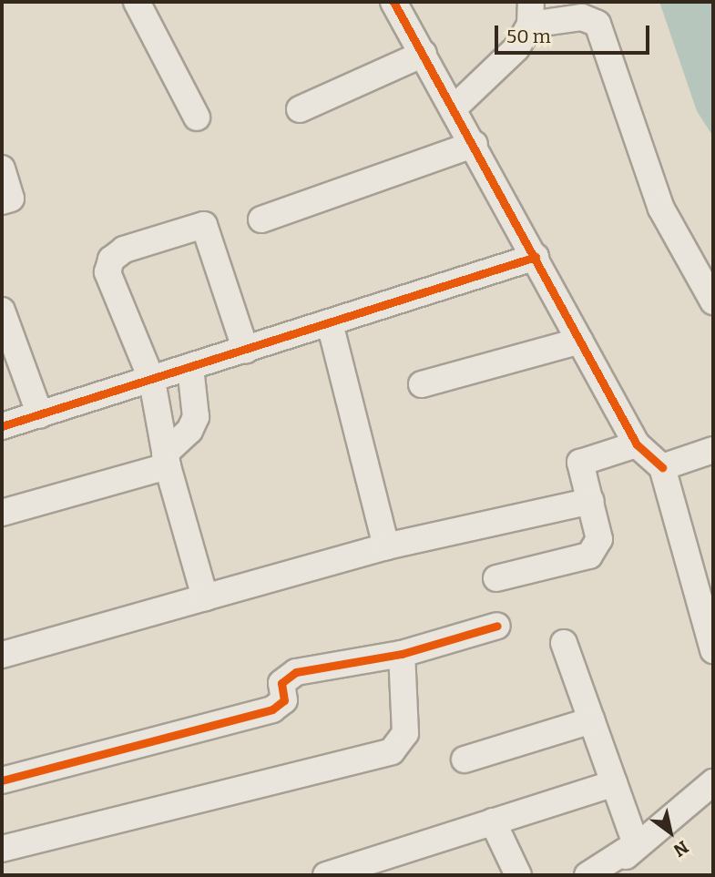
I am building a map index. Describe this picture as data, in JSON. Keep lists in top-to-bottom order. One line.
{"scale_bar":"50 m","north":"bottom right"}
